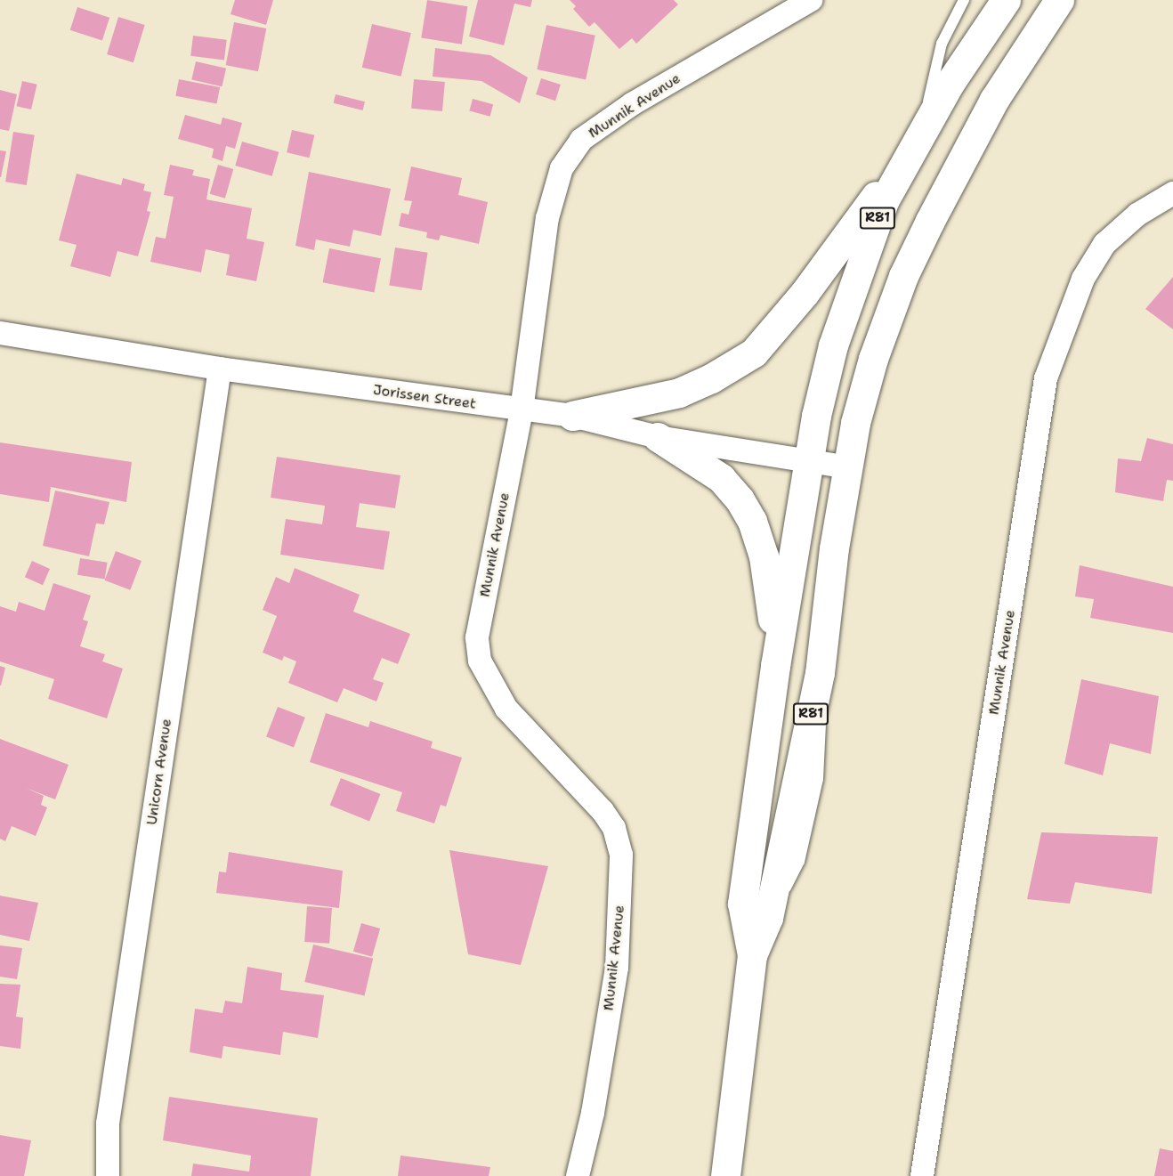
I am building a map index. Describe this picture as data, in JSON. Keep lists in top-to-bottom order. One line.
{"streets":{"main road":["R81"],"street":["Munnik Avenue","Jorissen Street","Unicorn Avenue"]},"crossings":[["Munnik Avenue","Jorissen Street"],["R81","Jorissen Street"],["Jorissen Street","Unicorn Avenue"]]}
